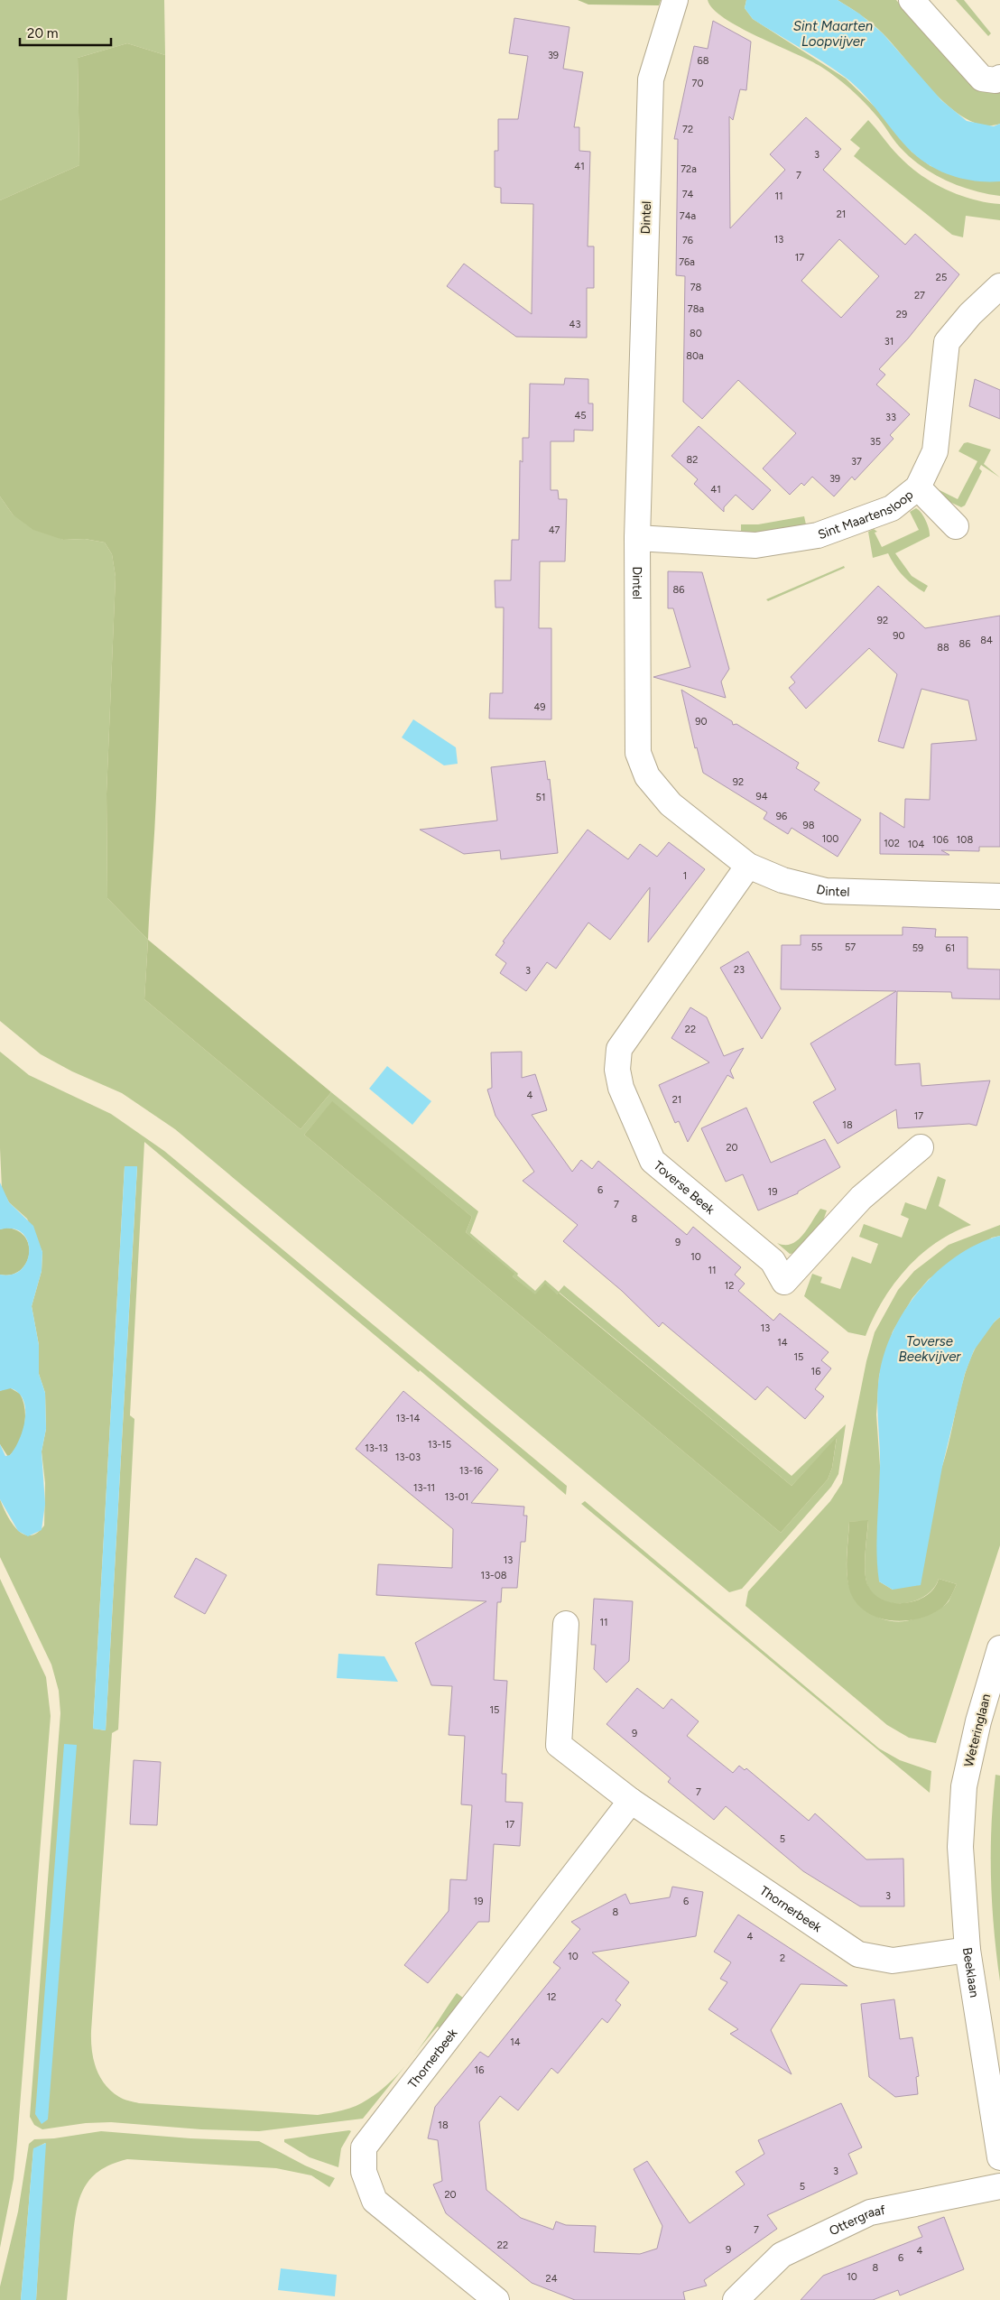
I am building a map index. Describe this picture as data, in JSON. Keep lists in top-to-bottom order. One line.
{"streets":{"street":["Dintel","Sint Maartensloop","Toverse Beek","Weteringlaan","Thornerbeek","Beeklaan","Ottergraaf"]},"crossings":[["Dintel","Sint Maartensloop"],["Dintel","Toverse Beek"],["Weteringlaan","Beeklaan"],["Thornerbeek","Beeklaan"]],"water":["Sint Maarten Loopvijver","Toverse Beekvijver"],"house_numbers":["39","68","70","72","3","41","72a","7","74","11","21","74a","13","76","17","76a","25","78","27","78a","29","43","80","31","80a","45","33","35","82","37","39","41","47","86","92","90","84","86","88","49","90","92","94","51","96","98","100","106","108","102","104","1","55","57","59","61","23","3","22","4","21","17","18","20","6","19","7","8","9","10","11","12","13","14","15","16","13-14","13-15","13-13","13-03","13-16","13-11","13-01","13","13-08","11","15","9","7","17","5","3","19","6","8","4","10","2","12","14","16","18","3","5","20","7","22","9","4","6","8","10","24"],"scale_bar":"20 m"}
